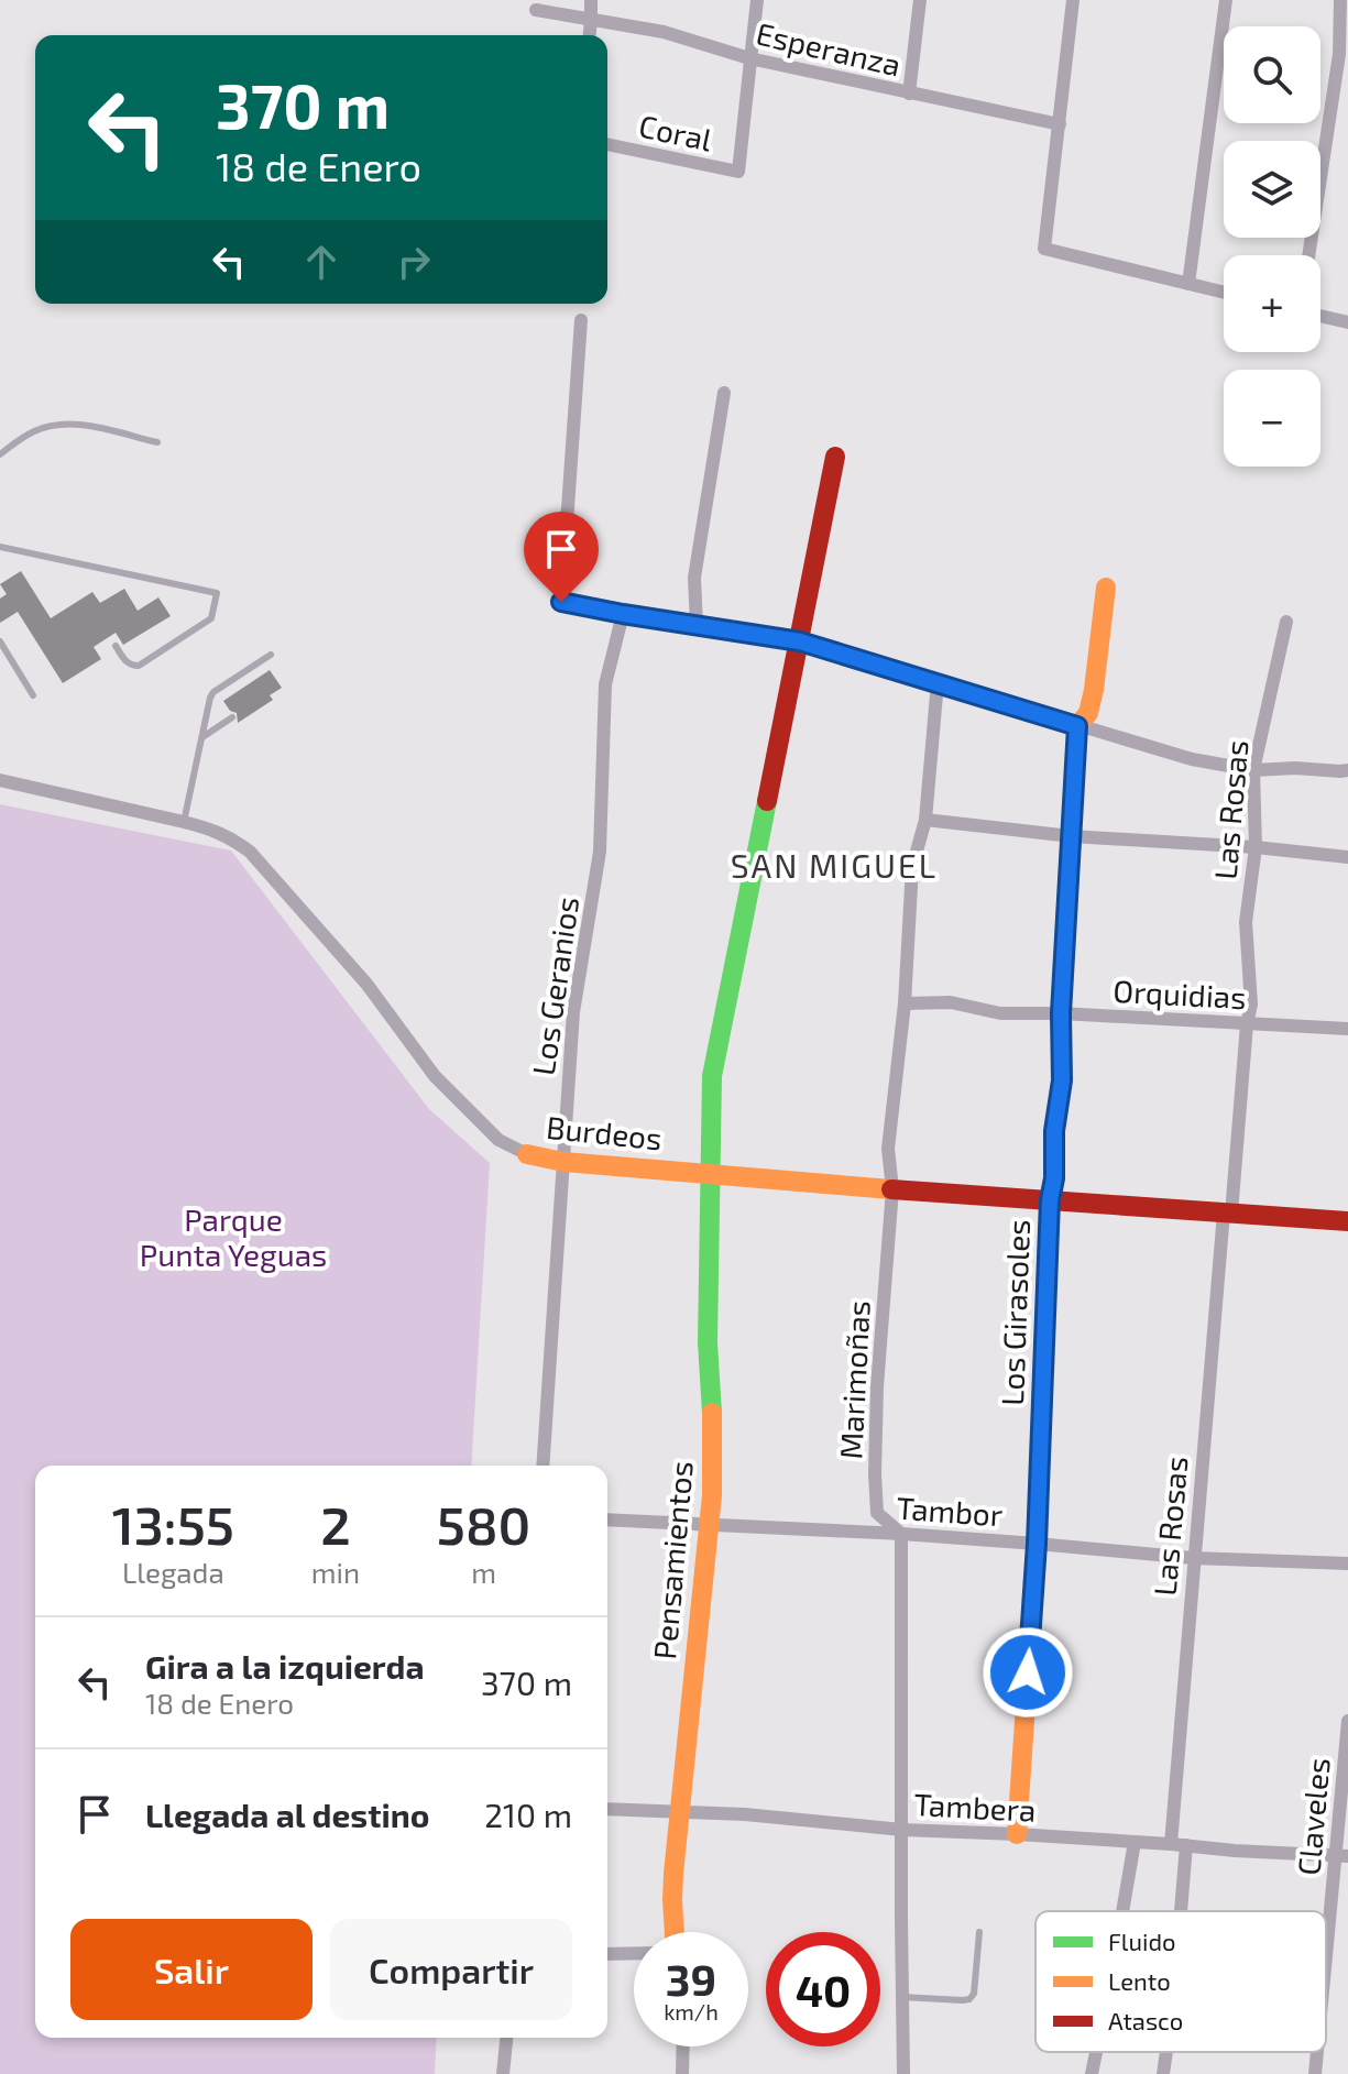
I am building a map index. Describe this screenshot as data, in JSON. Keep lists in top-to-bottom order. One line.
{"streets":{"street":["Esperanza","Coral","Las Rosas","Los Geranios","Orquidias","Burdeos","Los Girasoles","Marimoñas","Tambor","Pensamientos","Tambera","Claveles"]},"crossings":[["Esperanza","Coral"],["Las Rosas","Orquidias"],["Las Rosas","Burdeos"],["Las Rosas","Tambor"],["Las Rosas","Tambera"],["Los Geranios","Burdeos"],["Orquidias","Los Girasoles"],["Orquidias","Marimoñas"],["Burdeos","Los Girasoles"],["Burdeos","Marimoñas"],["Burdeos","Pensamientos"],["Los Girasoles","Tambor"],["Los Girasoles","Tambera"],["Marimoñas","Tambor"],["Tambor","Pensamientos"],["Pensamientos","Tambera"],["Tambera","Claveles"]],"districts":["SAN MIGUEL"],"parks":["Parque Punta Yeguas"],"legend":["Fluido","Lento","Atasco"],"page":{"map_buttons":["+","−"],"turn":["370 m","18 de Enero"],"eta":["13:55","Llegada","2","min","580","m"],"list":[{"name":"Gira a la izquierda","note":"18 de Enero","value":"370 m"},{"name":"Llegada al destino","value":"210 m"}],"buttons":["Salir","Compartir"],"speed":"39 km/h","limit":"40"}}
